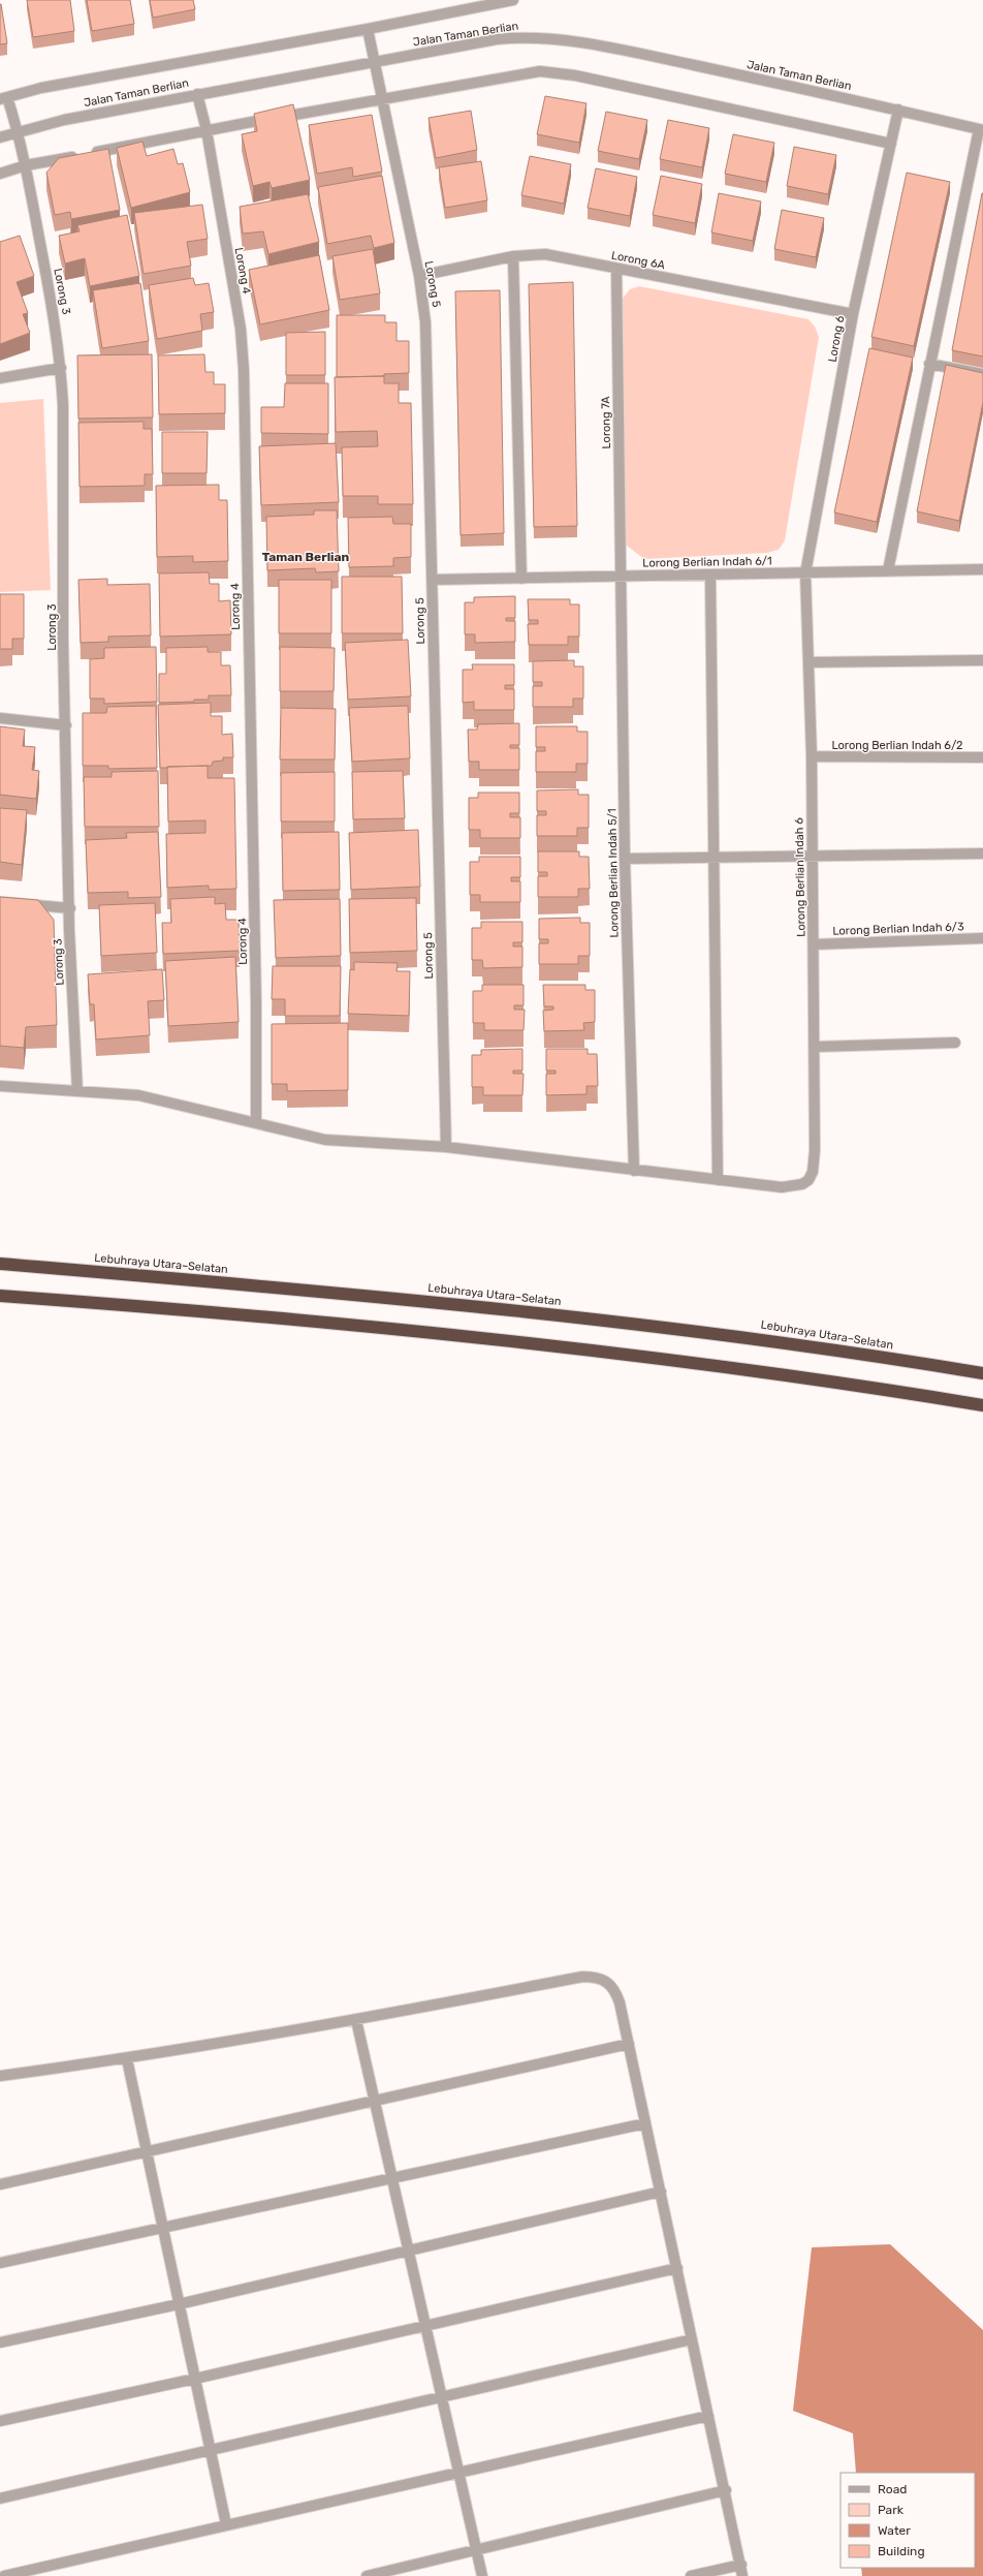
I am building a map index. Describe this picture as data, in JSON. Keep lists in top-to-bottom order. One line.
{"streets":{"highway":["Lebuhraya Utara–Selatan"],"street":["Jalan Taman Berlian","Lorong 6A","Lorong 4","Lorong 5","Lorong 3","Lorong 6","Lorong 7A","Lorong Berlian Indah 6/1","Lorong Berlian Indah 6/2","Lorong Berlian Indah 5/1","Lorong Berlian Indah 6","Lorong Berlian Indah 6/3"]},"crossings":[["Jalan Taman Berlian","Lorong 4"],["Jalan Taman Berlian","Lorong 5"],["Jalan Taman Berlian","Lorong 3"],["Jalan Taman Berlian","Lorong 6"],["Lorong 6A","Lorong 5"],["Lorong 6A","Lorong 6"],["Lorong 6A","Lorong 7A"],["Lorong 5","Lorong Berlian Indah 6/1"],["Lorong 6","Lorong Berlian Indah 6/1"],["Lorong 6","Lorong Berlian Indah 6"],["Lorong 7A","Lorong Berlian Indah 6/1"],["Lorong 7A","Lorong Berlian Indah 5/1"],["Lorong Berlian Indah 6/1","Lorong Berlian Indah 5/1"],["Lorong Berlian Indah 6/1","Lorong Berlian Indah 6"],["Lorong Berlian Indah 6/2","Lorong Berlian Indah 6"],["Lorong Berlian Indah 6","Lorong Berlian Indah 6/3"]],"districts":["Taman Berlian"],"legend":["Road","Park","Water","Building"]}
